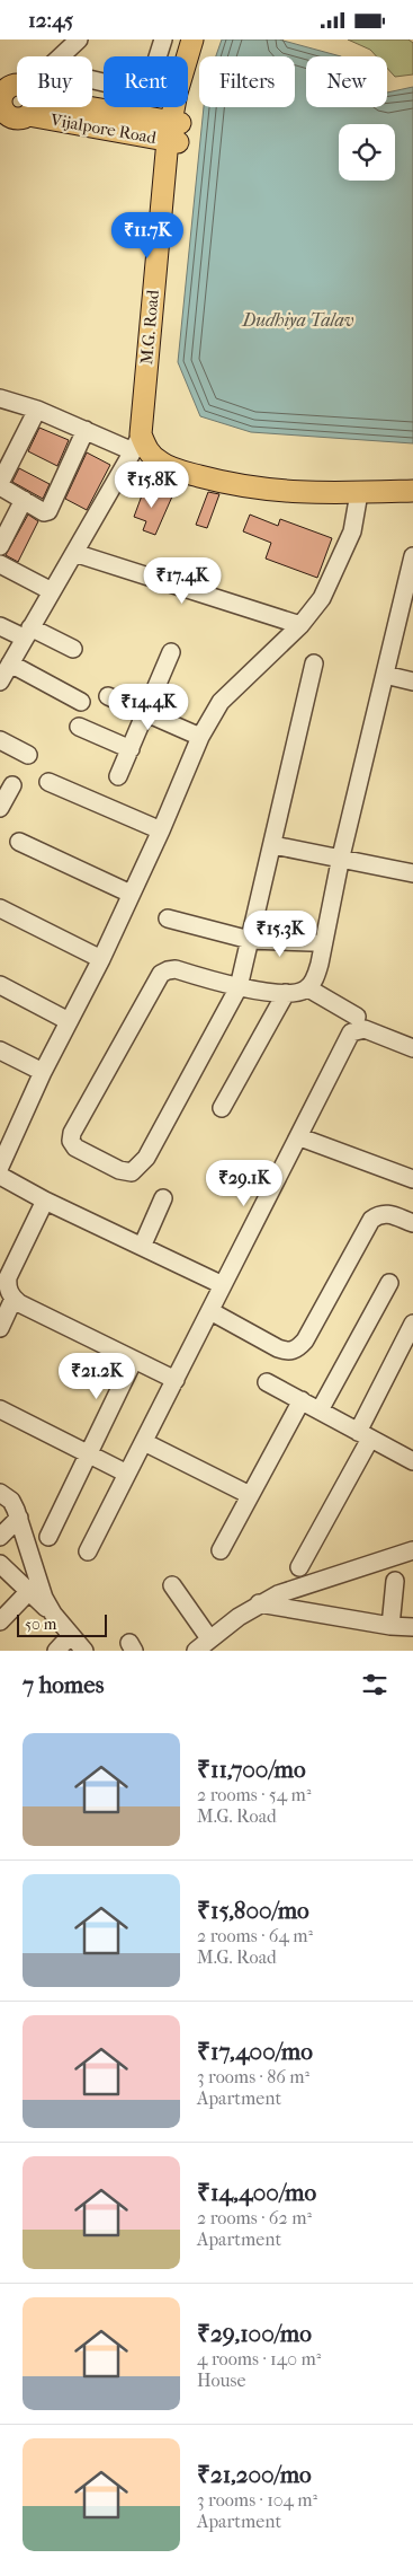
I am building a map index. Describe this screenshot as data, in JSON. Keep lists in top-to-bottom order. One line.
{"streets":{"main road":["Vijalpore Road","M.G. Road"]},"crossings":[["Vijalpore Road","M.G. Road"]],"water":["Dudhiya Talav"],"scale_bar":"50 m","page":{"status":"12:45","chip":["Buy","Rent","Filters","New"],"price":["₹11.7K","₹15.8K","₹17.4K","₹14.4K","₹15.3K","₹29.1K","₹21.2K"],"scale":"50 m","heading":"7 homes","list":[{"name":"₹11,700/mo","note":"2 rooms · 54 m² · M.G. Road"},{"name":"₹15,800/mo","note":"2 rooms · 64 m² · M.G. Road"},{"name":"₹17,400/mo","note":"3 rooms · 86 m² · Apartment"},{"name":"₹14,400/mo","note":"2 rooms · 62 m² · Apartment"},{"name":"₹29,100/mo","note":"4 rooms · 140 m² · House"},{"name":"₹21,200/mo","note":"3 rooms · 104 m² · Apartment"}]}}
